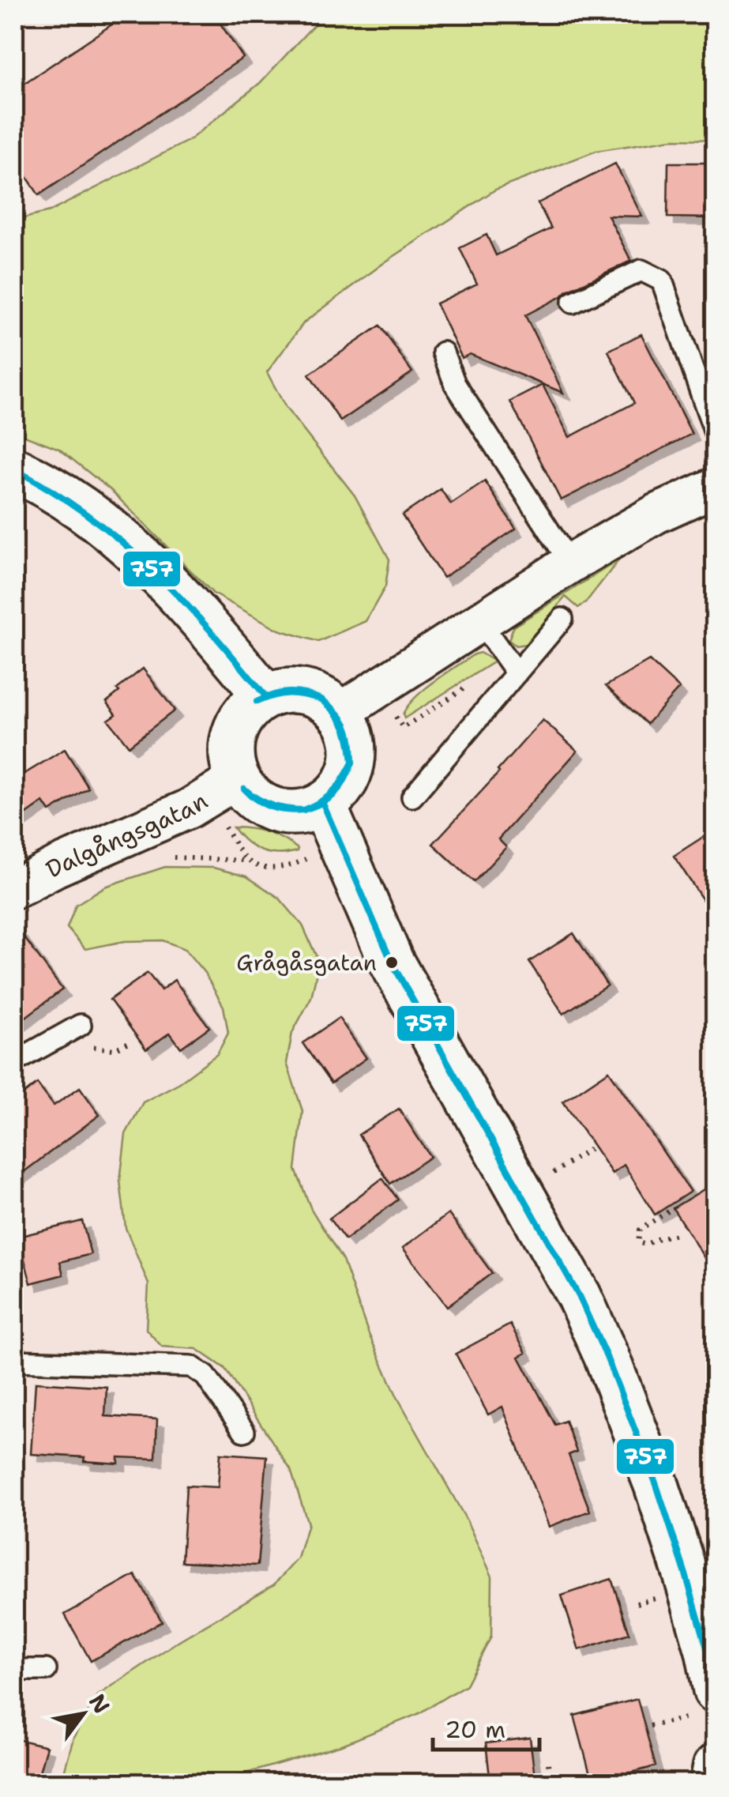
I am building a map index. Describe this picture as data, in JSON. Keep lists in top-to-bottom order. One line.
{"streets":{"street":["Dalgångsgatan"]},"places":["Grågåsgatan"],"lines":["transit line 757"],"scale_bar":"20 m","north":"top right"}
